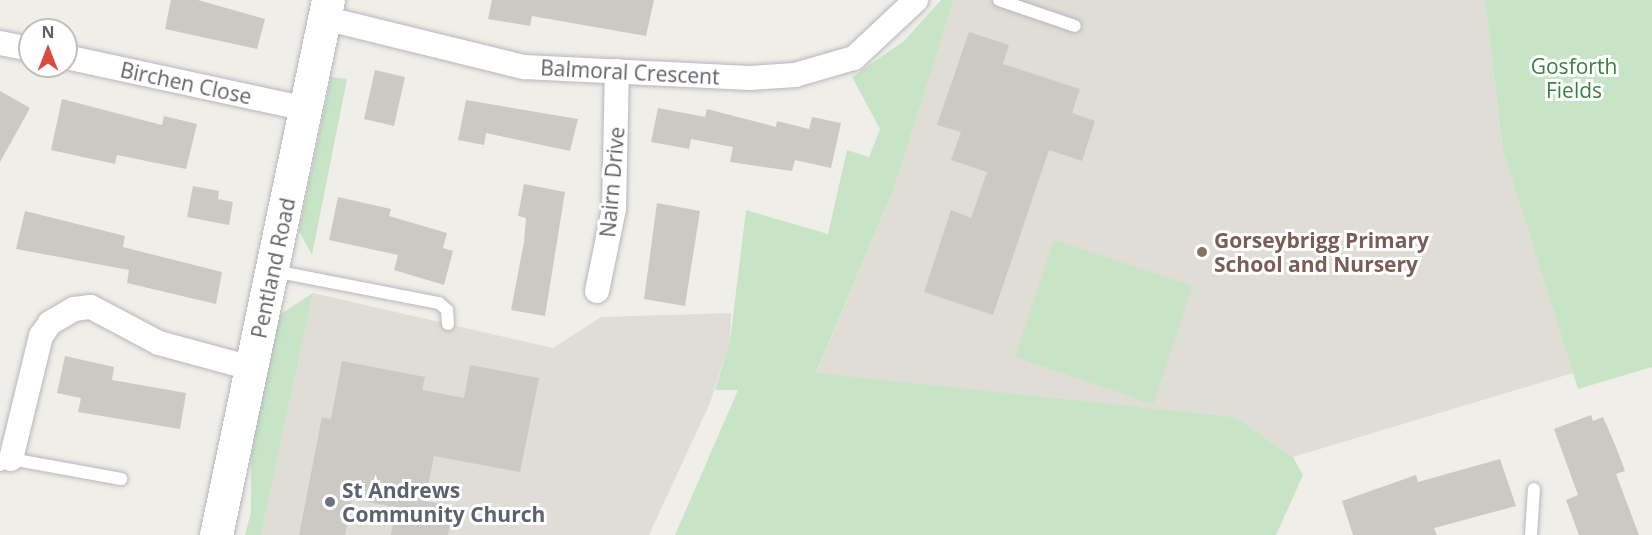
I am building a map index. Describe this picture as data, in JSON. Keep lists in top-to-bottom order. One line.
{"streets":{"street":["Balmoral Crescent","Birchen Close","Nairn Drive","Pentland Road"]},"crossings":[["Balmoral Crescent","Nairn Drive"],["Balmoral Crescent","Pentland Road"],["Birchen Close","Pentland Road"]],"parks":["Gosforth Fields"],"places":["Gorseybrigg Primary School and Nursery","St Andrews Community Church"],"north":"top"}
